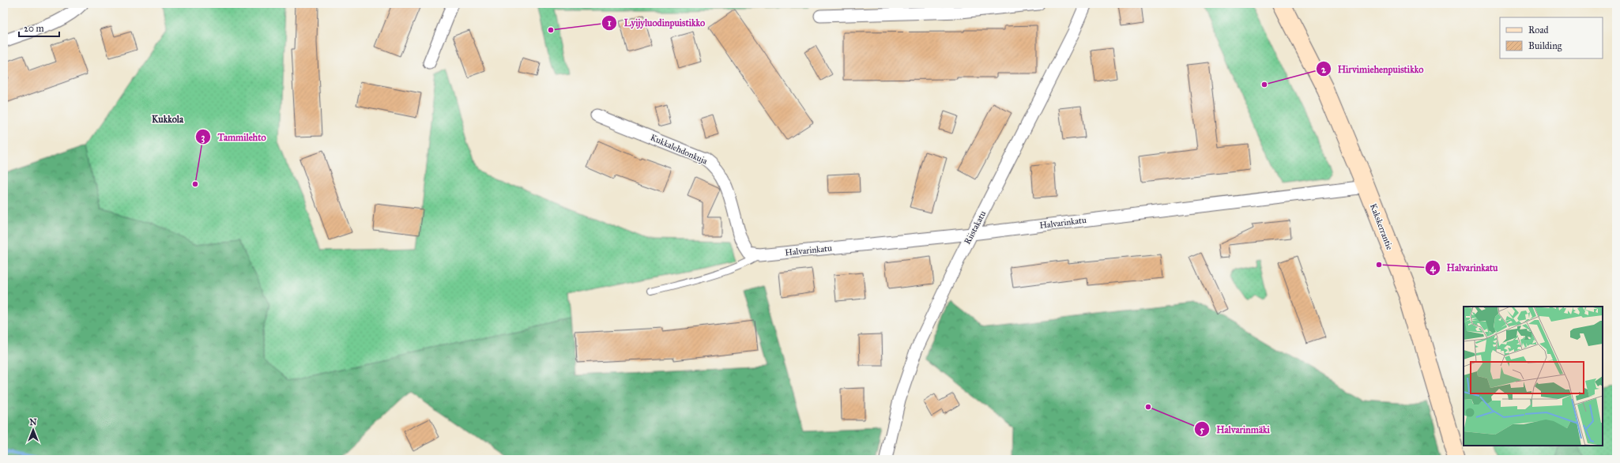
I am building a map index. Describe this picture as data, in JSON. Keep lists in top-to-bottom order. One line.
{"streets":{"main road":["Kakskerrantie"],"street":["Kukkalehdonkuja","Halvarinkatu","Riistakatu"]},"crossings":[["Kukkalehdonkuja","Halvarinkatu"],["Halvarinkatu","Kakskerrantie"],["Halvarinkatu","Riistakatu"]],"districts":["Kukkola"],"places":["Lyijyluodinpuistikko","Hirvimiehenpuistikko","Tammilehto","Halvarinkatu","Halvarinmäki"],"legend":["Road","Building"],"scale_bar":"20 m","north":"top"}
